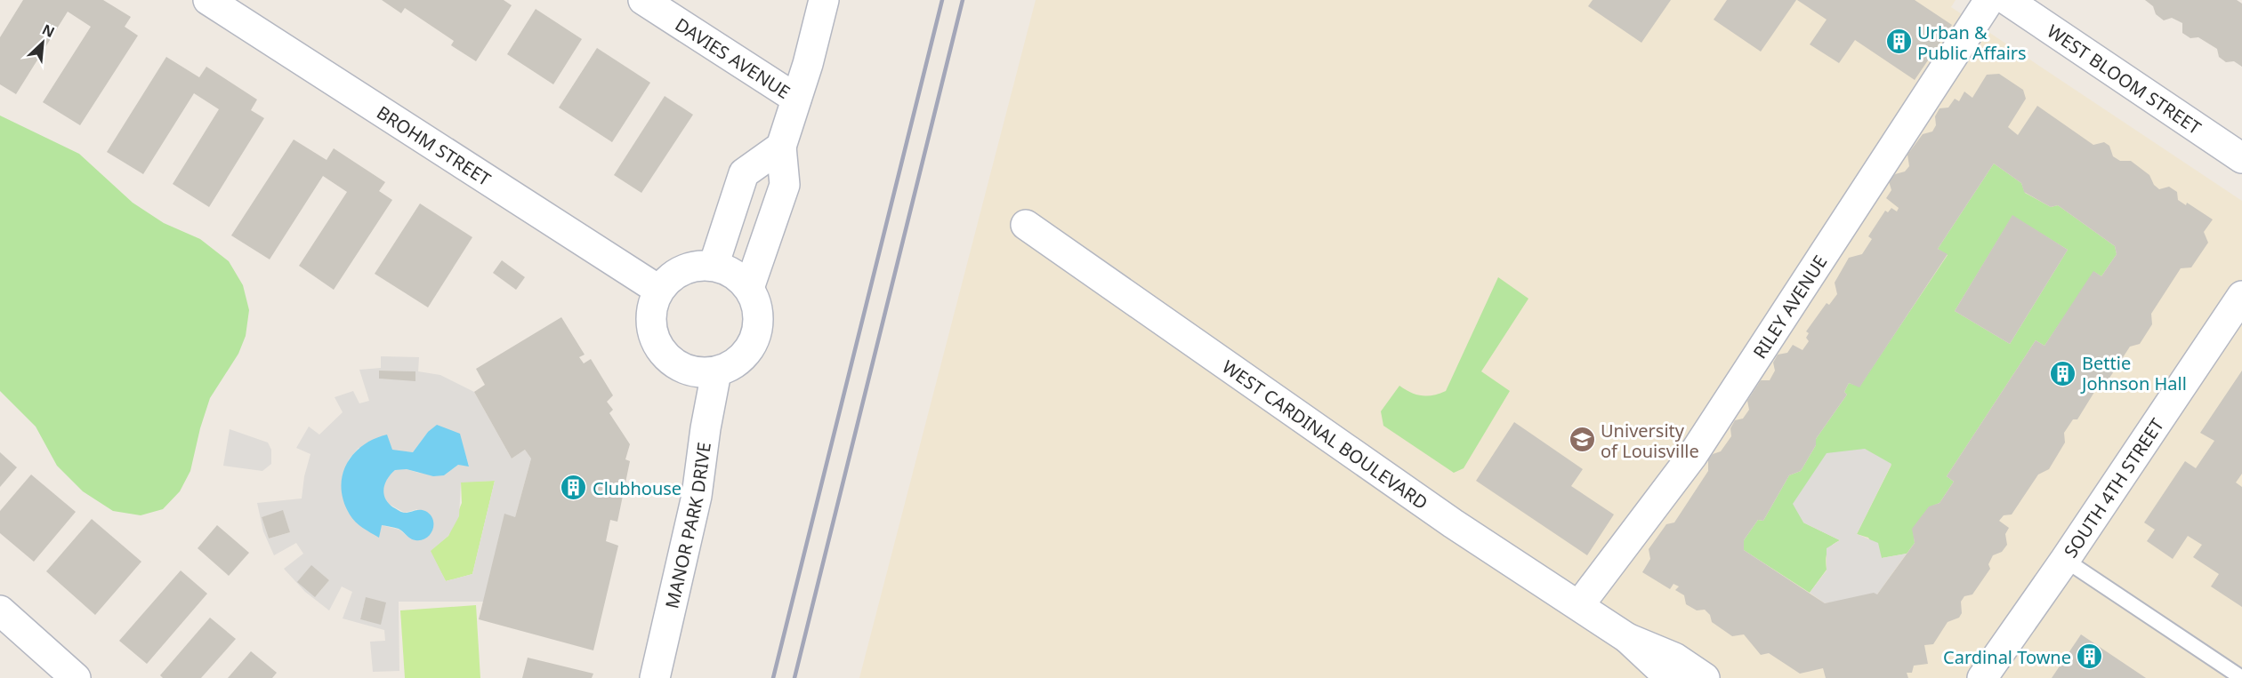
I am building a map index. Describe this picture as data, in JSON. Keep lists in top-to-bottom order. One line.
{"streets":{"street":["DAVIES AVENUE","WEST BLOOM STREET","BROHM STREET","RILEY AVENUE","WEST CARDINAL BOULEVARD","SOUTH 4TH STREET","MANOR PARK DRIVE"]},"crossings":[["BROHM STREET","MANOR PARK DRIVE"],["RILEY AVENUE","WEST CARDINAL BOULEVARD"]],"places":{"building":["Urban & Public Affairs","Bettie Johnson Hall","Clubhouse","Cardinal Towne"],"school or university":["University of Louisville"]},"north":"top right"}
